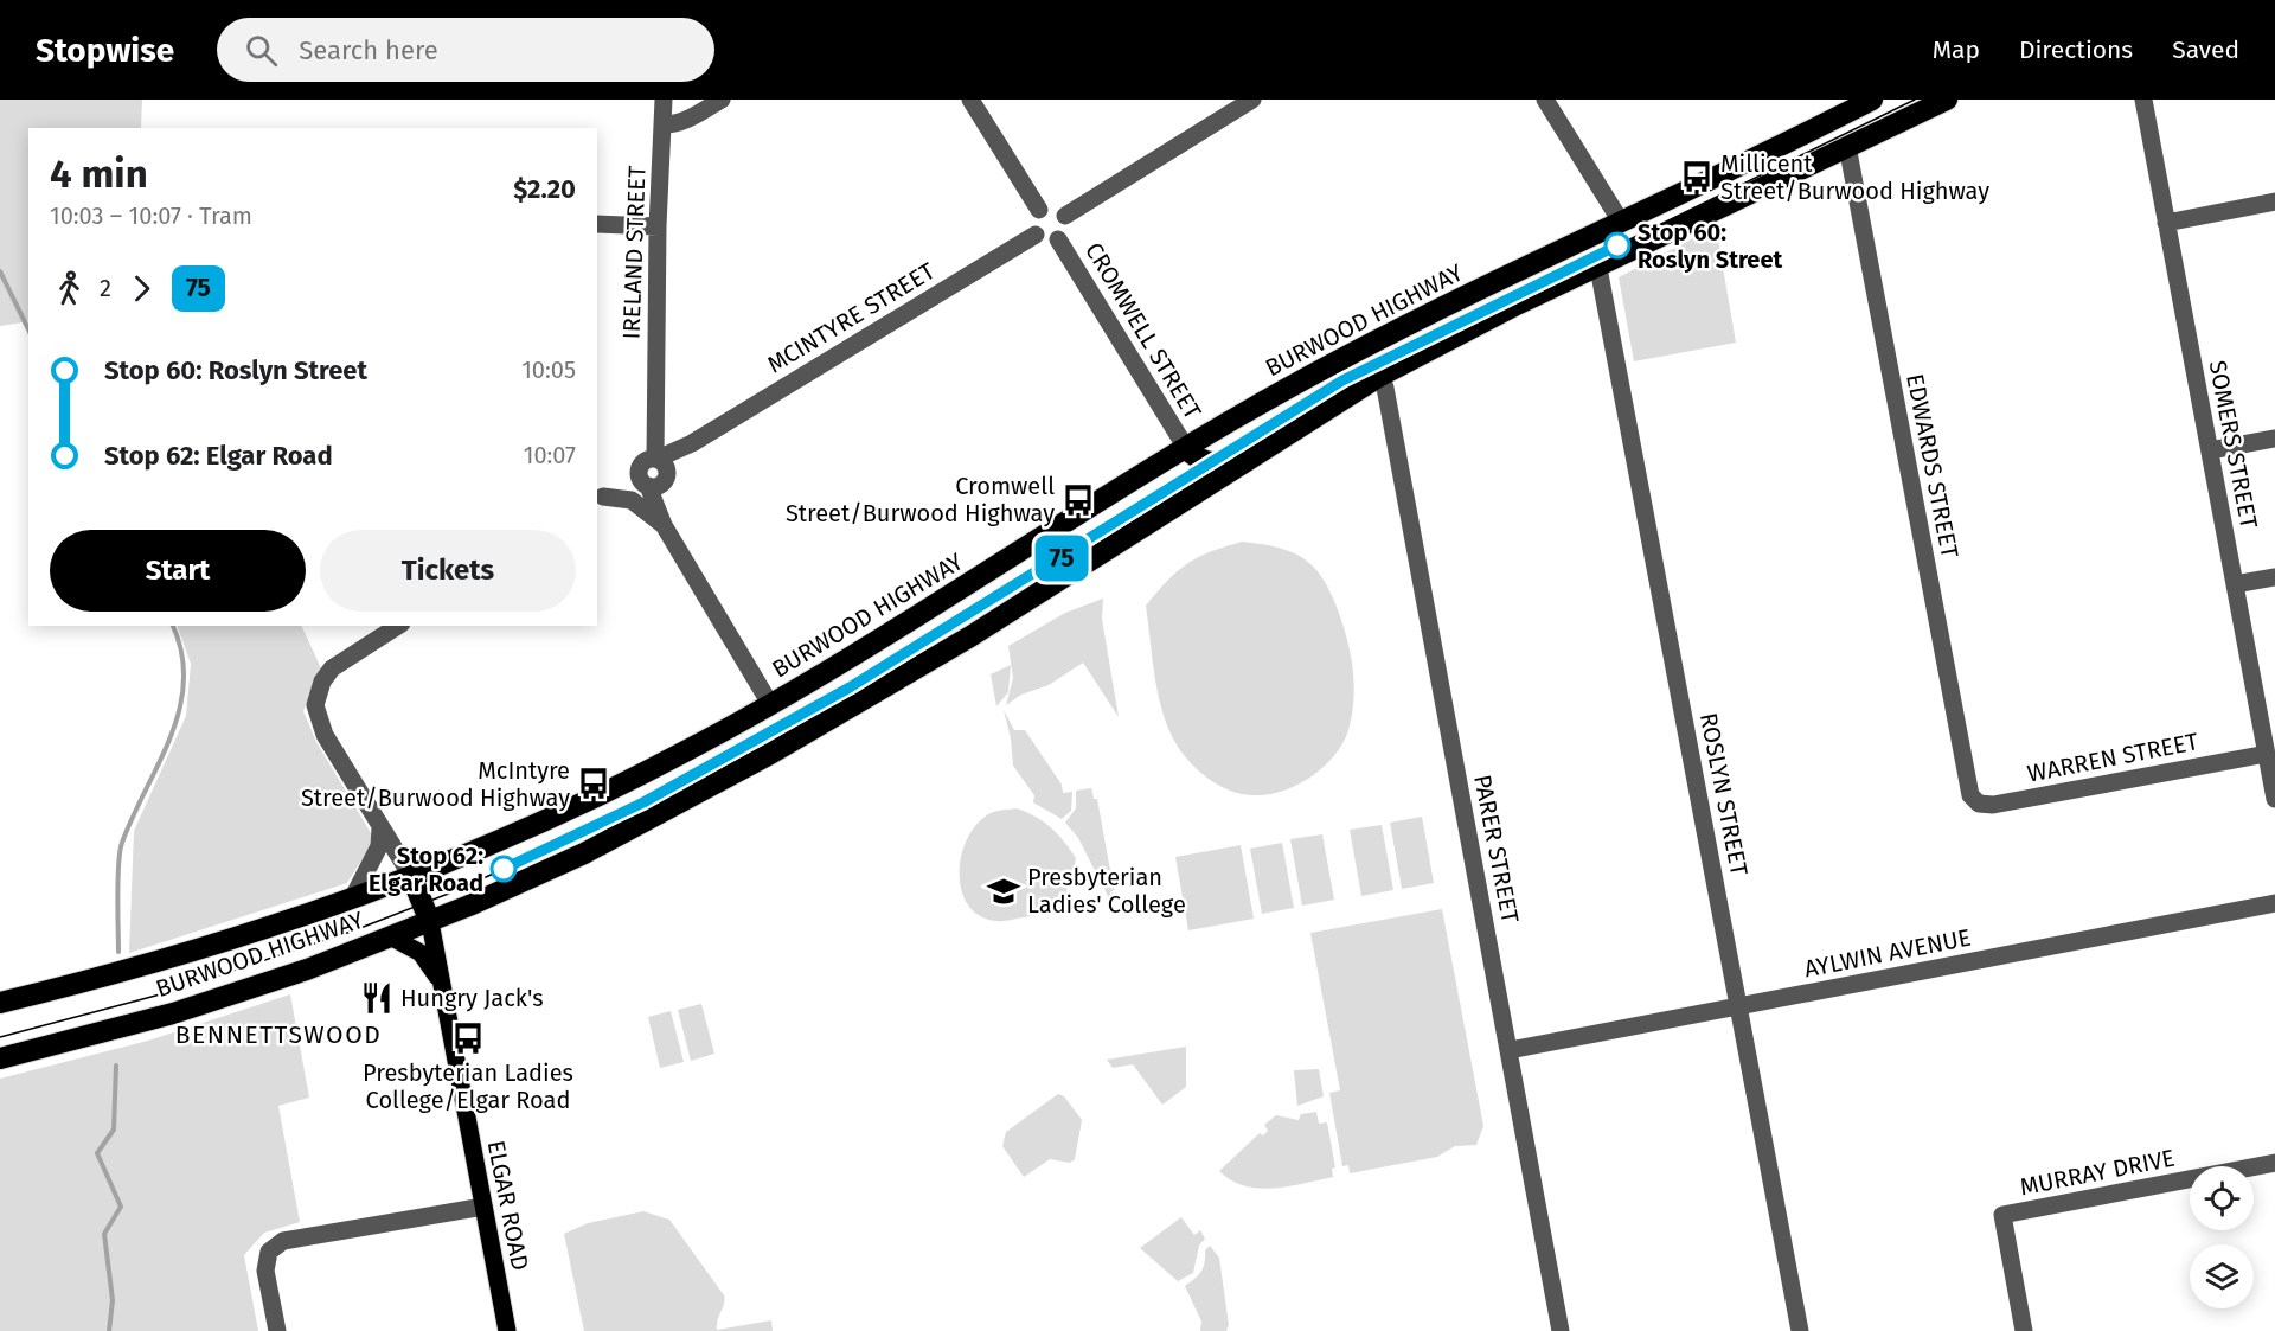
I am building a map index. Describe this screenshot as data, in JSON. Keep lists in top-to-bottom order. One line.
{"streets":{"highway":["BURWOOD HIGHWAY"],"main road":["ELGAR ROAD"],"street":["IRELAND STREET","MCINTYRE STREET","CROMWELL STREET","SOMERS STREET","EDWARDS STREET","WARREN STREET","ROSLYN STREET","PARER STREET","AYLWIN AVENUE","MURRAY DRIVE"]},"crossings":[["IRELAND STREET","MCINTYRE STREET"],["IRELAND STREET","BURWOOD HIGHWAY"],["MCINTYRE STREET","CROMWELL STREET"],["BURWOOD HIGHWAY","CROMWELL STREET"],["BURWOOD HIGHWAY","EDWARDS STREET"],["BURWOOD HIGHWAY","ROSLYN STREET"],["BURWOOD HIGHWAY","PARER STREET"],["BURWOOD HIGHWAY","ELGAR ROAD"],["SOMERS STREET","WARREN STREET"],["EDWARDS STREET","WARREN STREET"],["ROSLYN STREET","AYLWIN AVENUE"],["PARER STREET","AYLWIN AVENUE"]],"districts":["BENNETTSWOOD"],"places":{"bus stop":["Millicent Street/Burwood Highway","Cromwell Street/Burwood Highway","McIntyre Street/Burwood Highway","Presbyterian Ladies College/Elgar Road"],"other":["Stop 60: Roslyn Street","Stop 62: Elgar Road"],"school or university":["Presbyterian Ladies' College"],"restaurant":["Hungry Jack's"]},"lines":["tram line 75"],"page":{"header":"Stopwise","search":"Search here","nav":["Map","Directions","Saved"],"on_map":"75","heading":["4 min","10:03 – 10:07 · Tram","$2.20"],"legs":["2","75"],"list":[{"name":"Stop 60: Roslyn Street","value":"10:05"},{"name":"Stop 62: Elgar Road","value":"10:07"}],"buttons":["Start","Tickets"]}}
